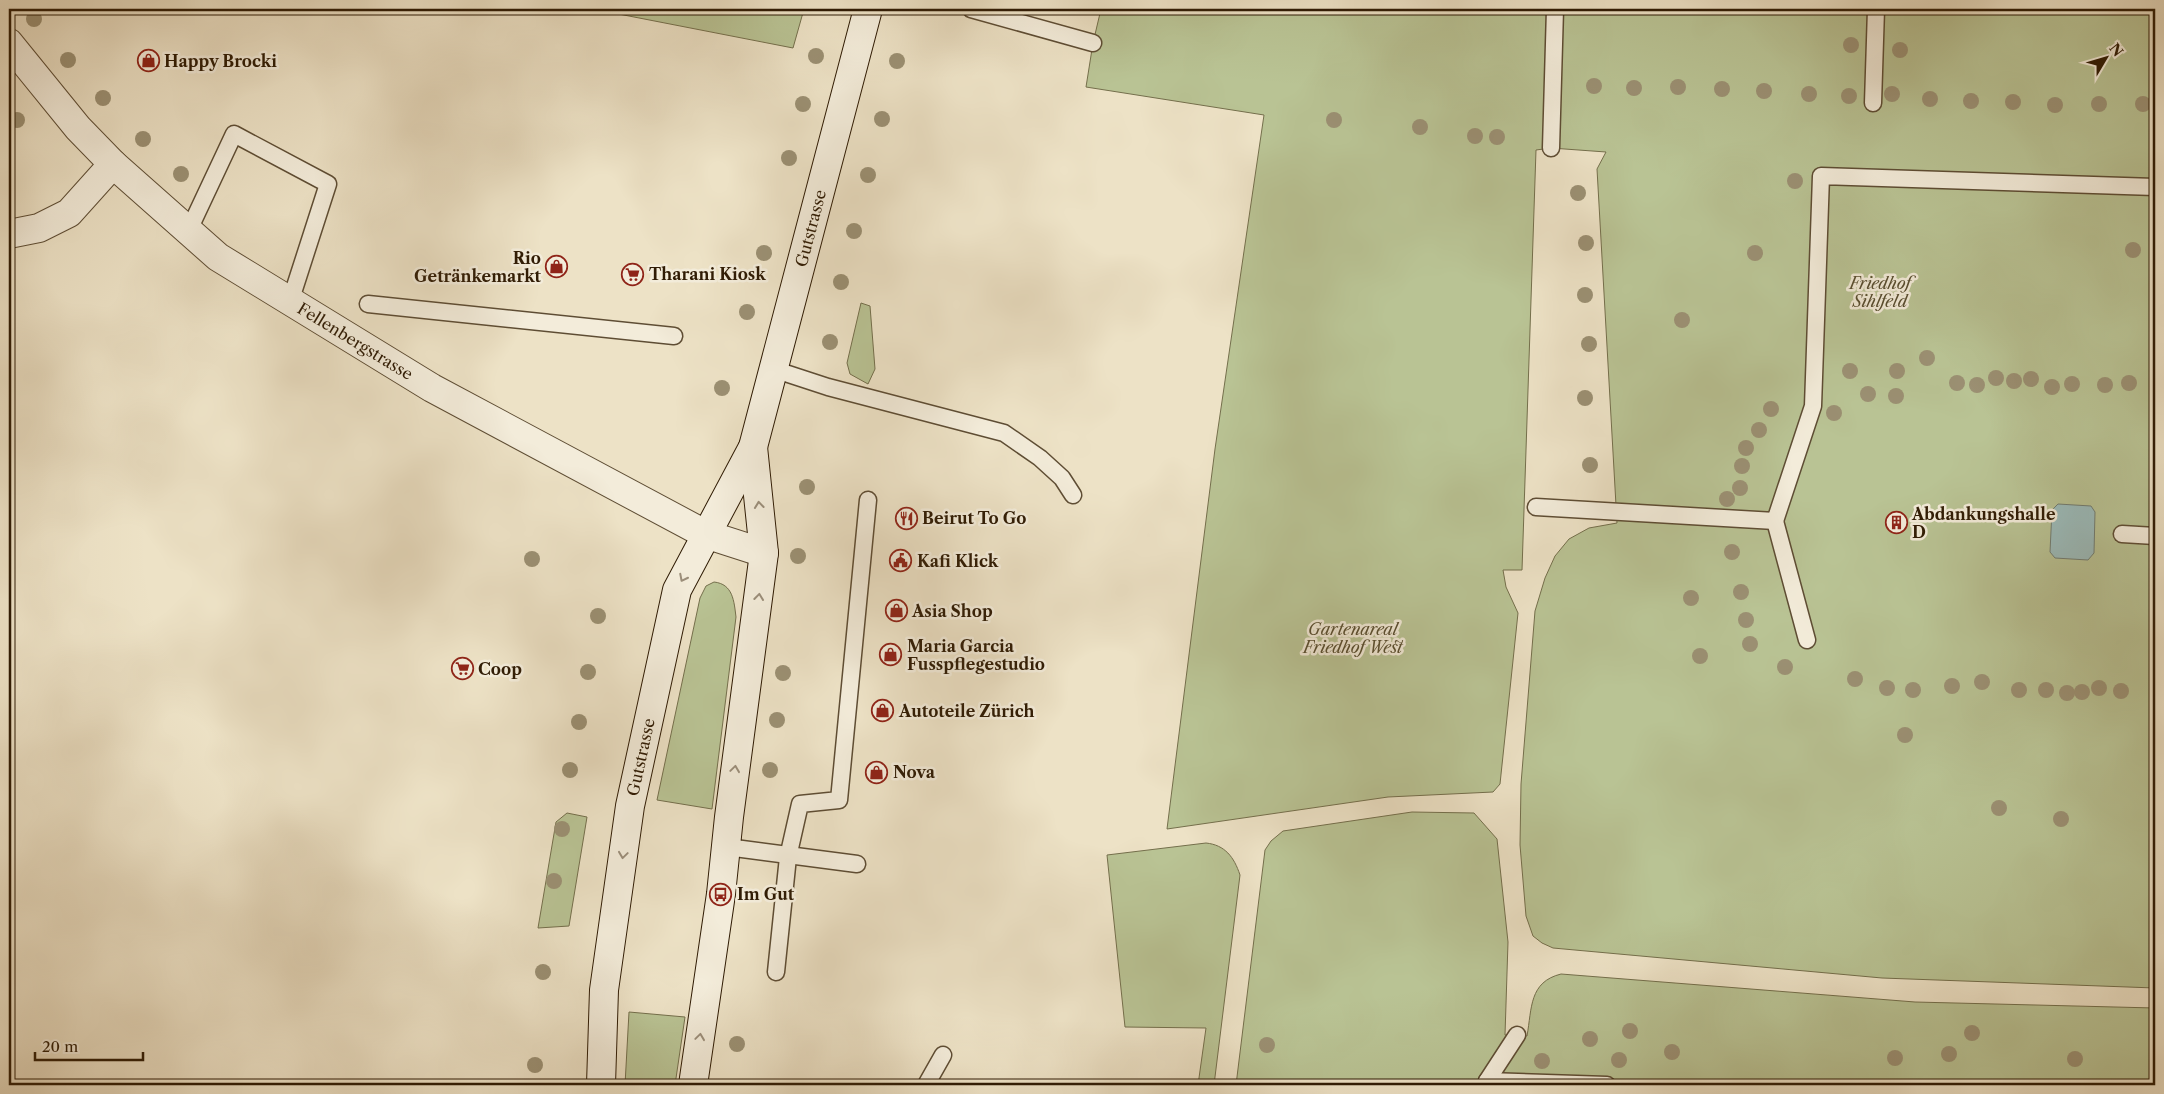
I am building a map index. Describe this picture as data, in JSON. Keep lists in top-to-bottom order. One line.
{"streets":{"main road":["Gutstrasse","Fellenbergstrasse"]},"crossings":[["Gutstrasse","Fellenbergstrasse"]],"parks":["Friedhof Sihlfeld","Gartenareal Friedhof West"],"places":{"shop":["Happy Brocki","Rio Getränkemarkt","Asia Shop","Maria Garcia Fusspflegestudio","Autoteile Zürich","Nova"],"supermarket":["Tharani Kiosk","Coop"],"restaurant":["Beirut To Go"],"building":["Abdankungshalle D"],"public building":["Kafi Klick"],"bus stop":["Im Gut"]},"scale_bar":"20 m","north":"top right"}
